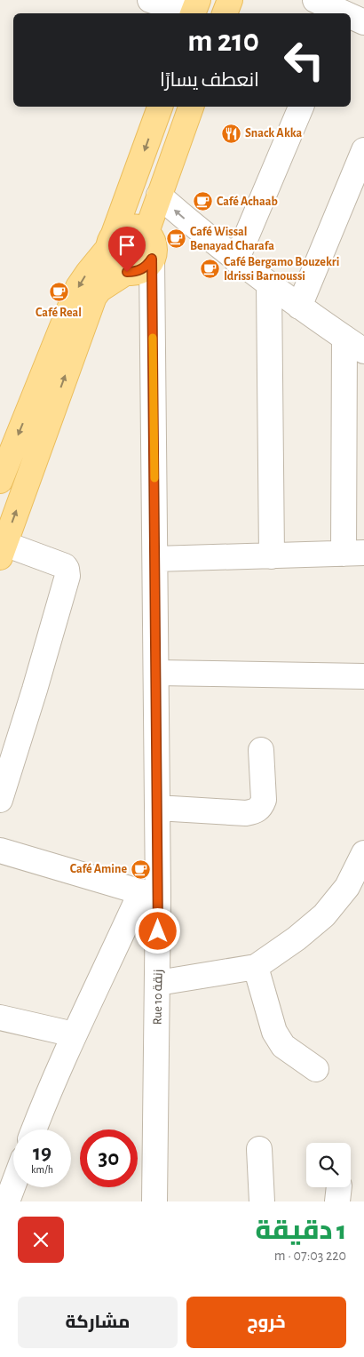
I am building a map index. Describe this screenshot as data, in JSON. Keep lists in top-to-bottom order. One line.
{"streets":{"street":["Rue 10 زنقة"]},"places":{"restaurant":["Snack Akka"],"cafe":["Café Achaab","Café Wissal Benayad Charafa","Café Bergamo Bouzekri Idrissi Barnoussi","Café Real","Café Amine"]},"page":{"turn":["210 m","انعطف يسارًا"],"speed":"19 km/h","limit":"30","heading":["1 دقيقة","220 m · 07:03"],"buttons":["خروج","مشاركة"]}}
